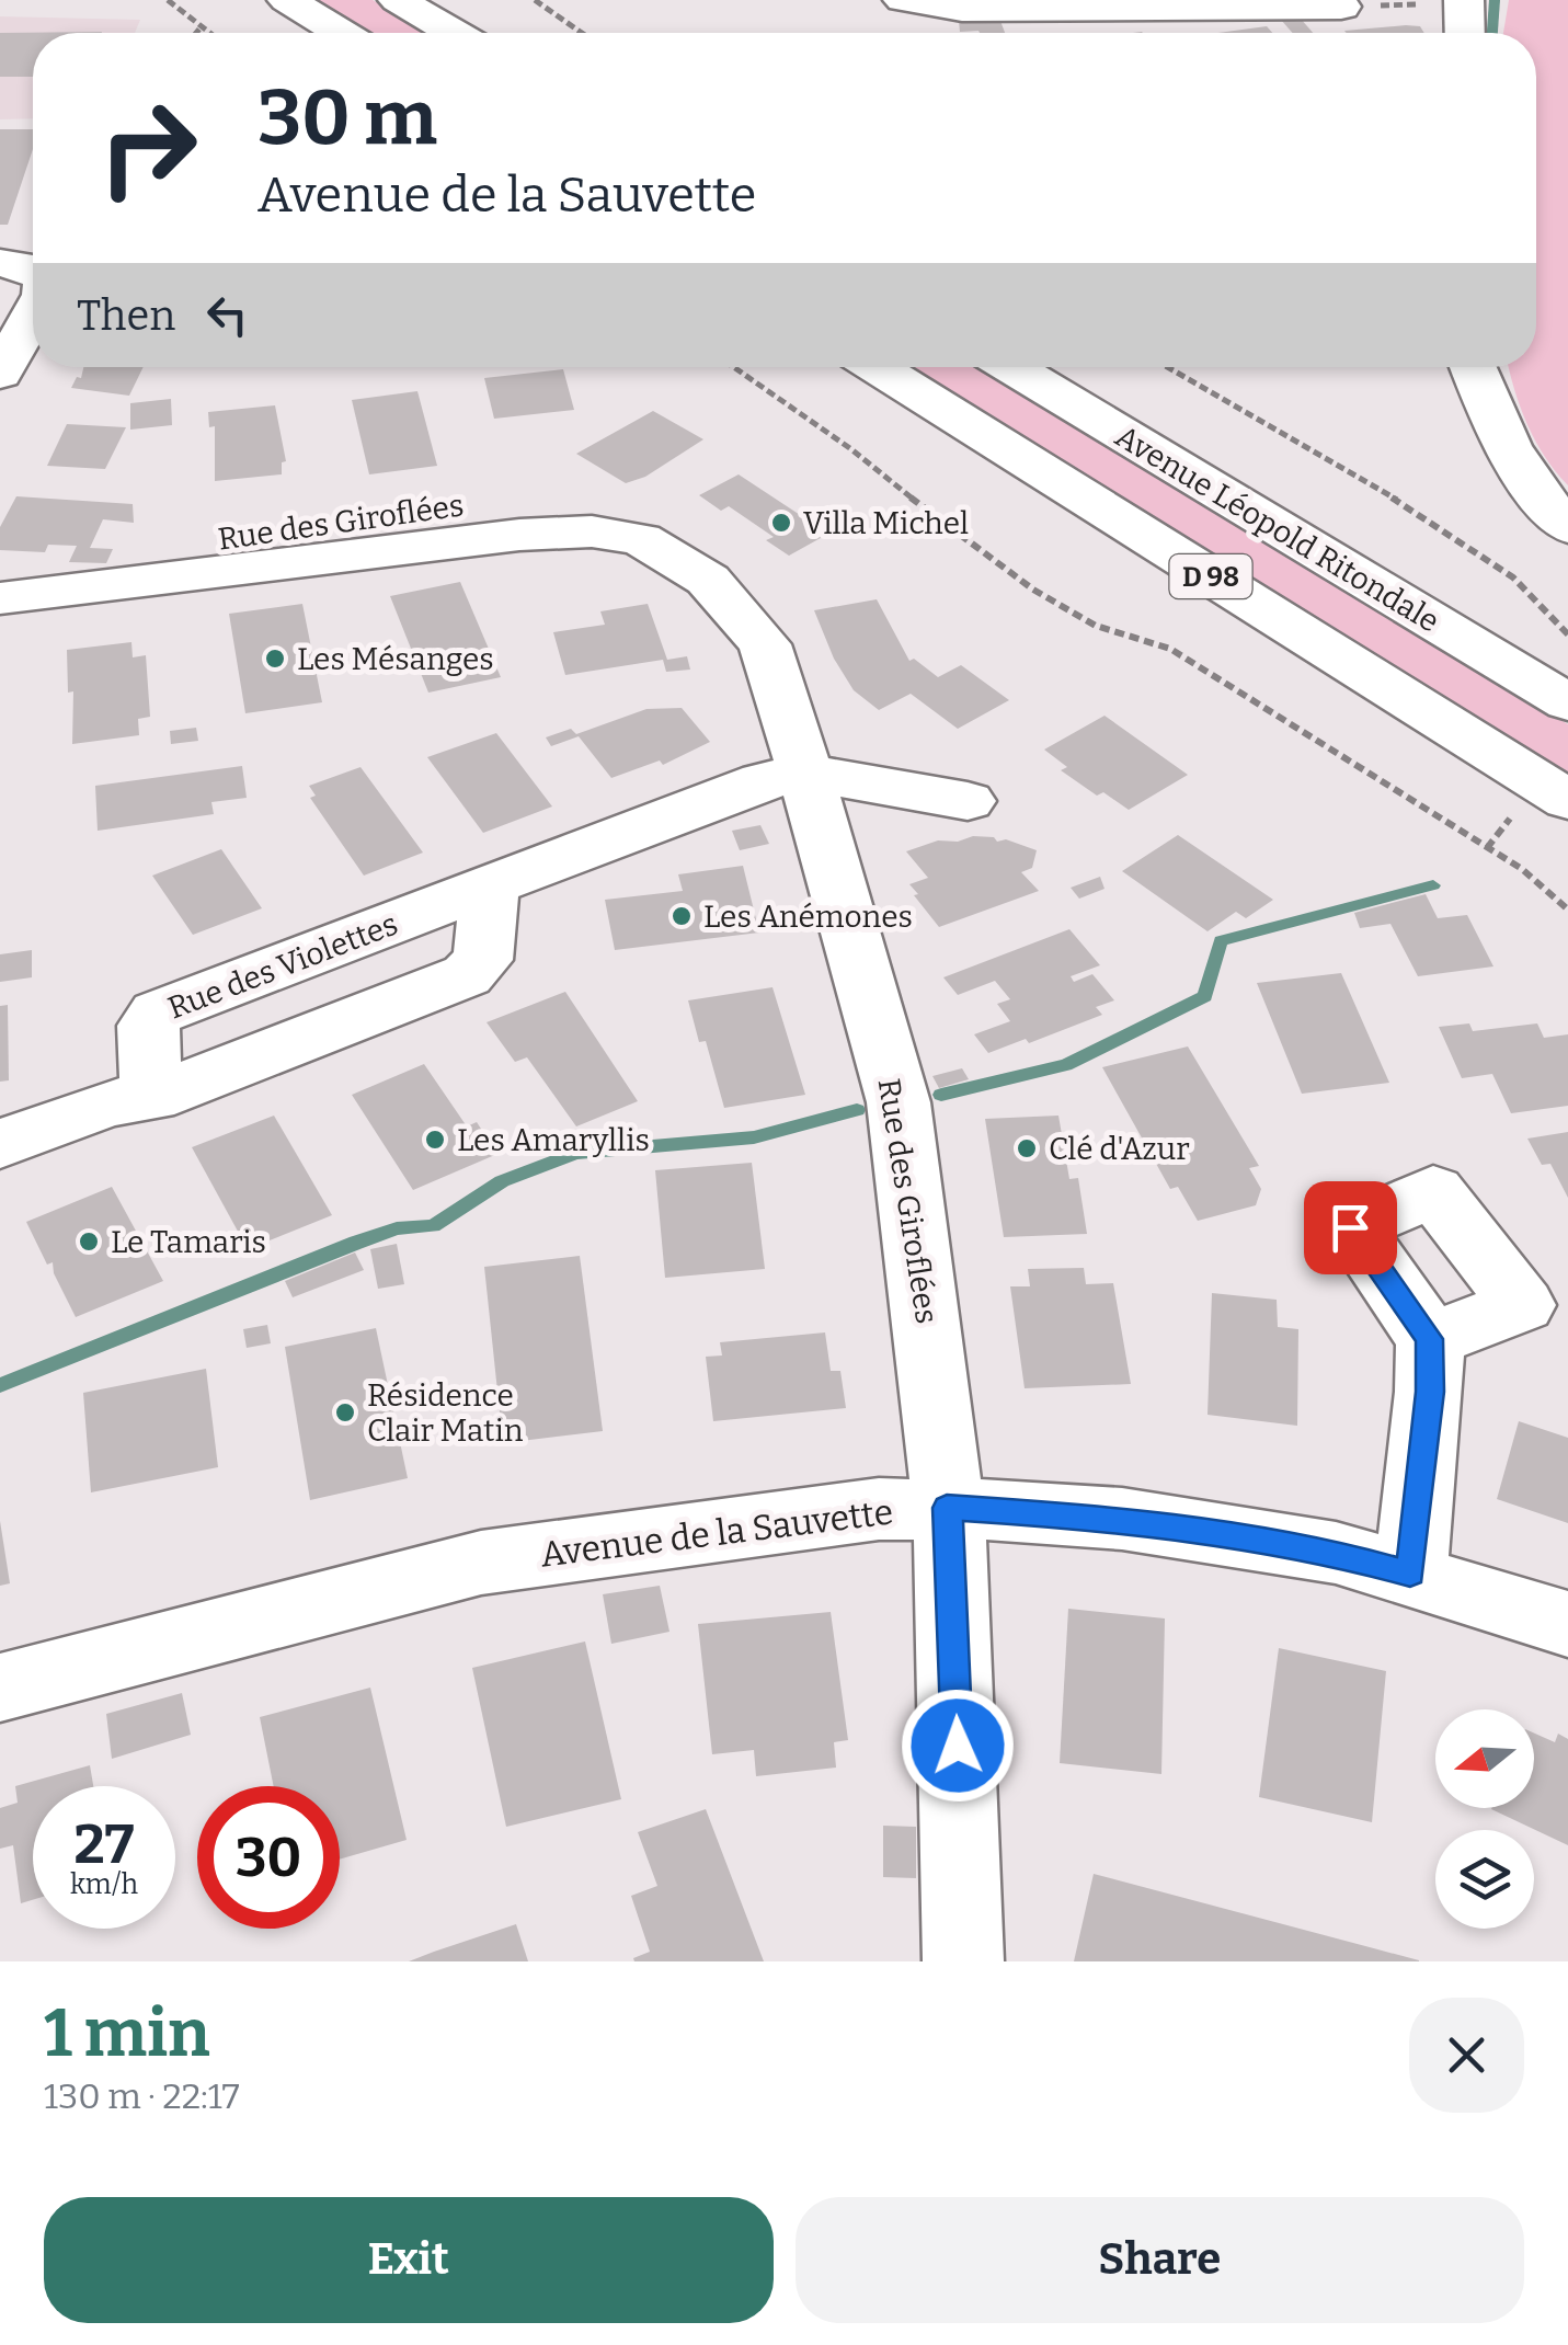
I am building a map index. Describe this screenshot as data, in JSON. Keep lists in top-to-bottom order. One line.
{"streets":{"main road":["Rue des Giroflées","Avenue Léopold Ritondale","D 98","Avenue de la Sauvette"]},"crossings":[["Rue des Giroflées","Avenue de la Sauvette"]],"places":["Villa Michel","Les Mésanges","Les Anémones","Les Amaryllis","Clé d'Azur","Le Tamaris","Résidence Clair Matin"],"north":"left","page":{"turn":["30 m","Avenue de la Sauvette"],"then":"Then","speed":"27 km/h","limit":"30","heading":["1 min","130 m · 22:17"],"buttons":["Exit","Share"]}}
